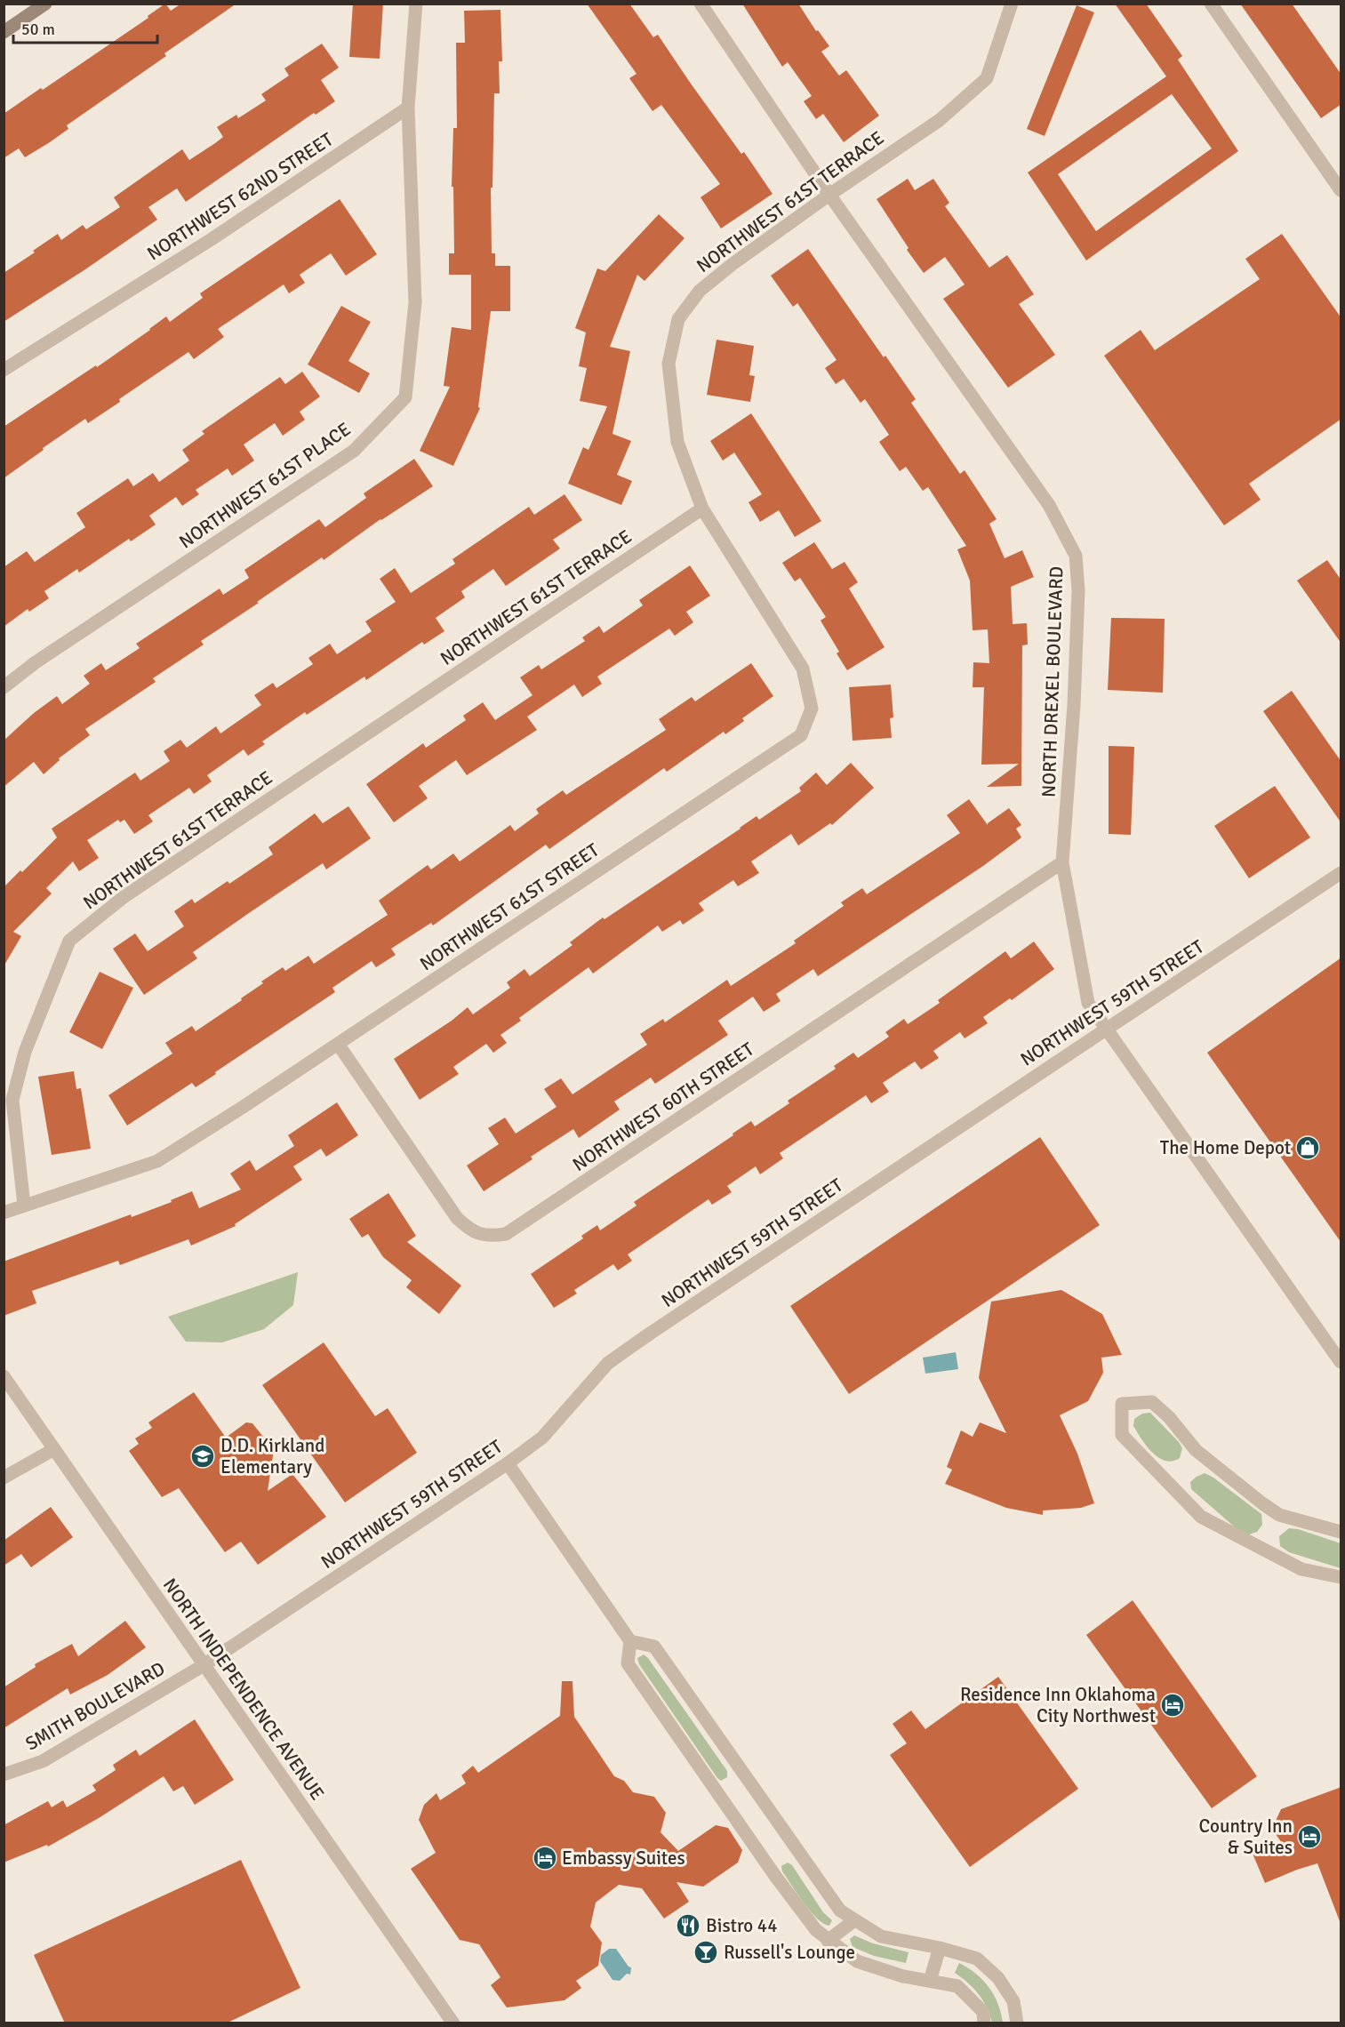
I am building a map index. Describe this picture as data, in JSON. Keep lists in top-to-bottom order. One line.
{"streets":{"street":["NORTHWEST 62ND STREET","NORTHWEST 61ST TERRACE","NORTHWEST 61ST PLACE","NORTH DREXEL BOULEVARD","NORTHWEST 61ST STREET","NORTHWEST 59TH STREET","NORTHWEST 60TH STREET","NORTH INDEPENDENCE AVENUE","SMITH BOULEVARD"]},"crossings":[["NORTHWEST 62ND STREET","NORTHWEST 61ST PLACE"],["NORTHWEST 61ST TERRACE","NORTH DREXEL BOULEVARD"],["NORTHWEST 61ST TERRACE","NORTHWEST 61ST STREET"],["NORTH DREXEL BOULEVARD","NORTHWEST 59TH STREET"],["NORTH DREXEL BOULEVARD","NORTHWEST 60TH STREET"],["NORTHWEST 61ST STREET","NORTHWEST 60TH STREET"],["NORTHWEST 59TH STREET","NORTH INDEPENDENCE AVENUE"],["NORTHWEST 59TH STREET","SMITH BOULEVARD"],["NORTH INDEPENDENCE AVENUE","SMITH BOULEVARD"]],"places":{"shop":["The Home Depot"],"school or university":["D.D. Kirkland Elementary"],"hotel":["Residence Inn Oklahoma City Northwest","Country Inn & Suites","Embassy Suites"],"restaurant":["Bistro 44"],"bar":["Russell's Lounge"]},"scale_bar":"50 m"}
